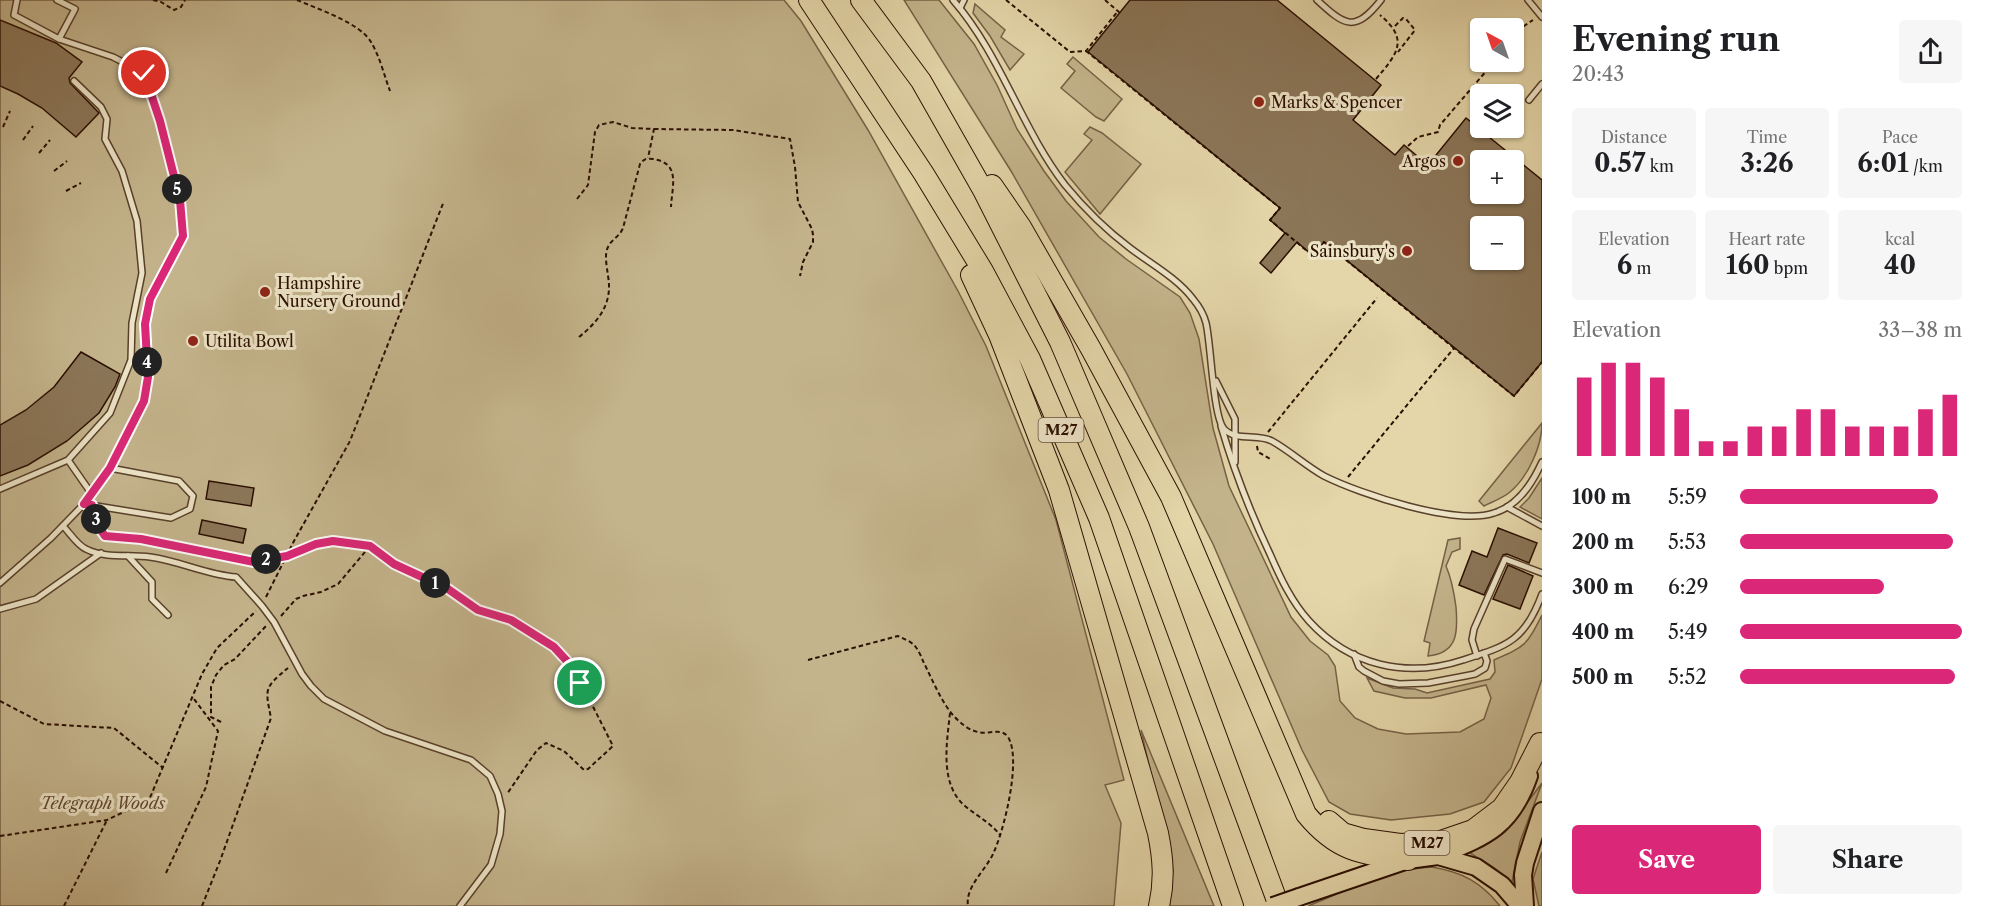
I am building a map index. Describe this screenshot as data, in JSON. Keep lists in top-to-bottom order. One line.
{"streets":{"highway":["M27"]},"parks":["Telegraph Woods"],"places":["Marks & Spencer","Argos","Sainsbury's","Hampshire Nursery Ground","Utilita Bowl"],"north":"top left","page":{"heading":["Evening run","20:43"],"map_buttons":["+","−"],"stats":[["Distance","0.57 km"],["Time","3:26"],["Pace","6:01 /km"],["Elevation","6 m"],["Heart rate","160 bpm"],["kcal","40"]],"pins":["5","4","3","2","1"],"chart":["Elevation","33–38 m"],"list":[{"name":"100 m","note":"5:59"},{"name":"200 m","note":"5:53"},{"name":"300 m","note":"6:29"},{"name":"400 m","note":"5:49"},{"name":"500 m","note":"5:52"}],"buttons":["Save","Share"]}}
